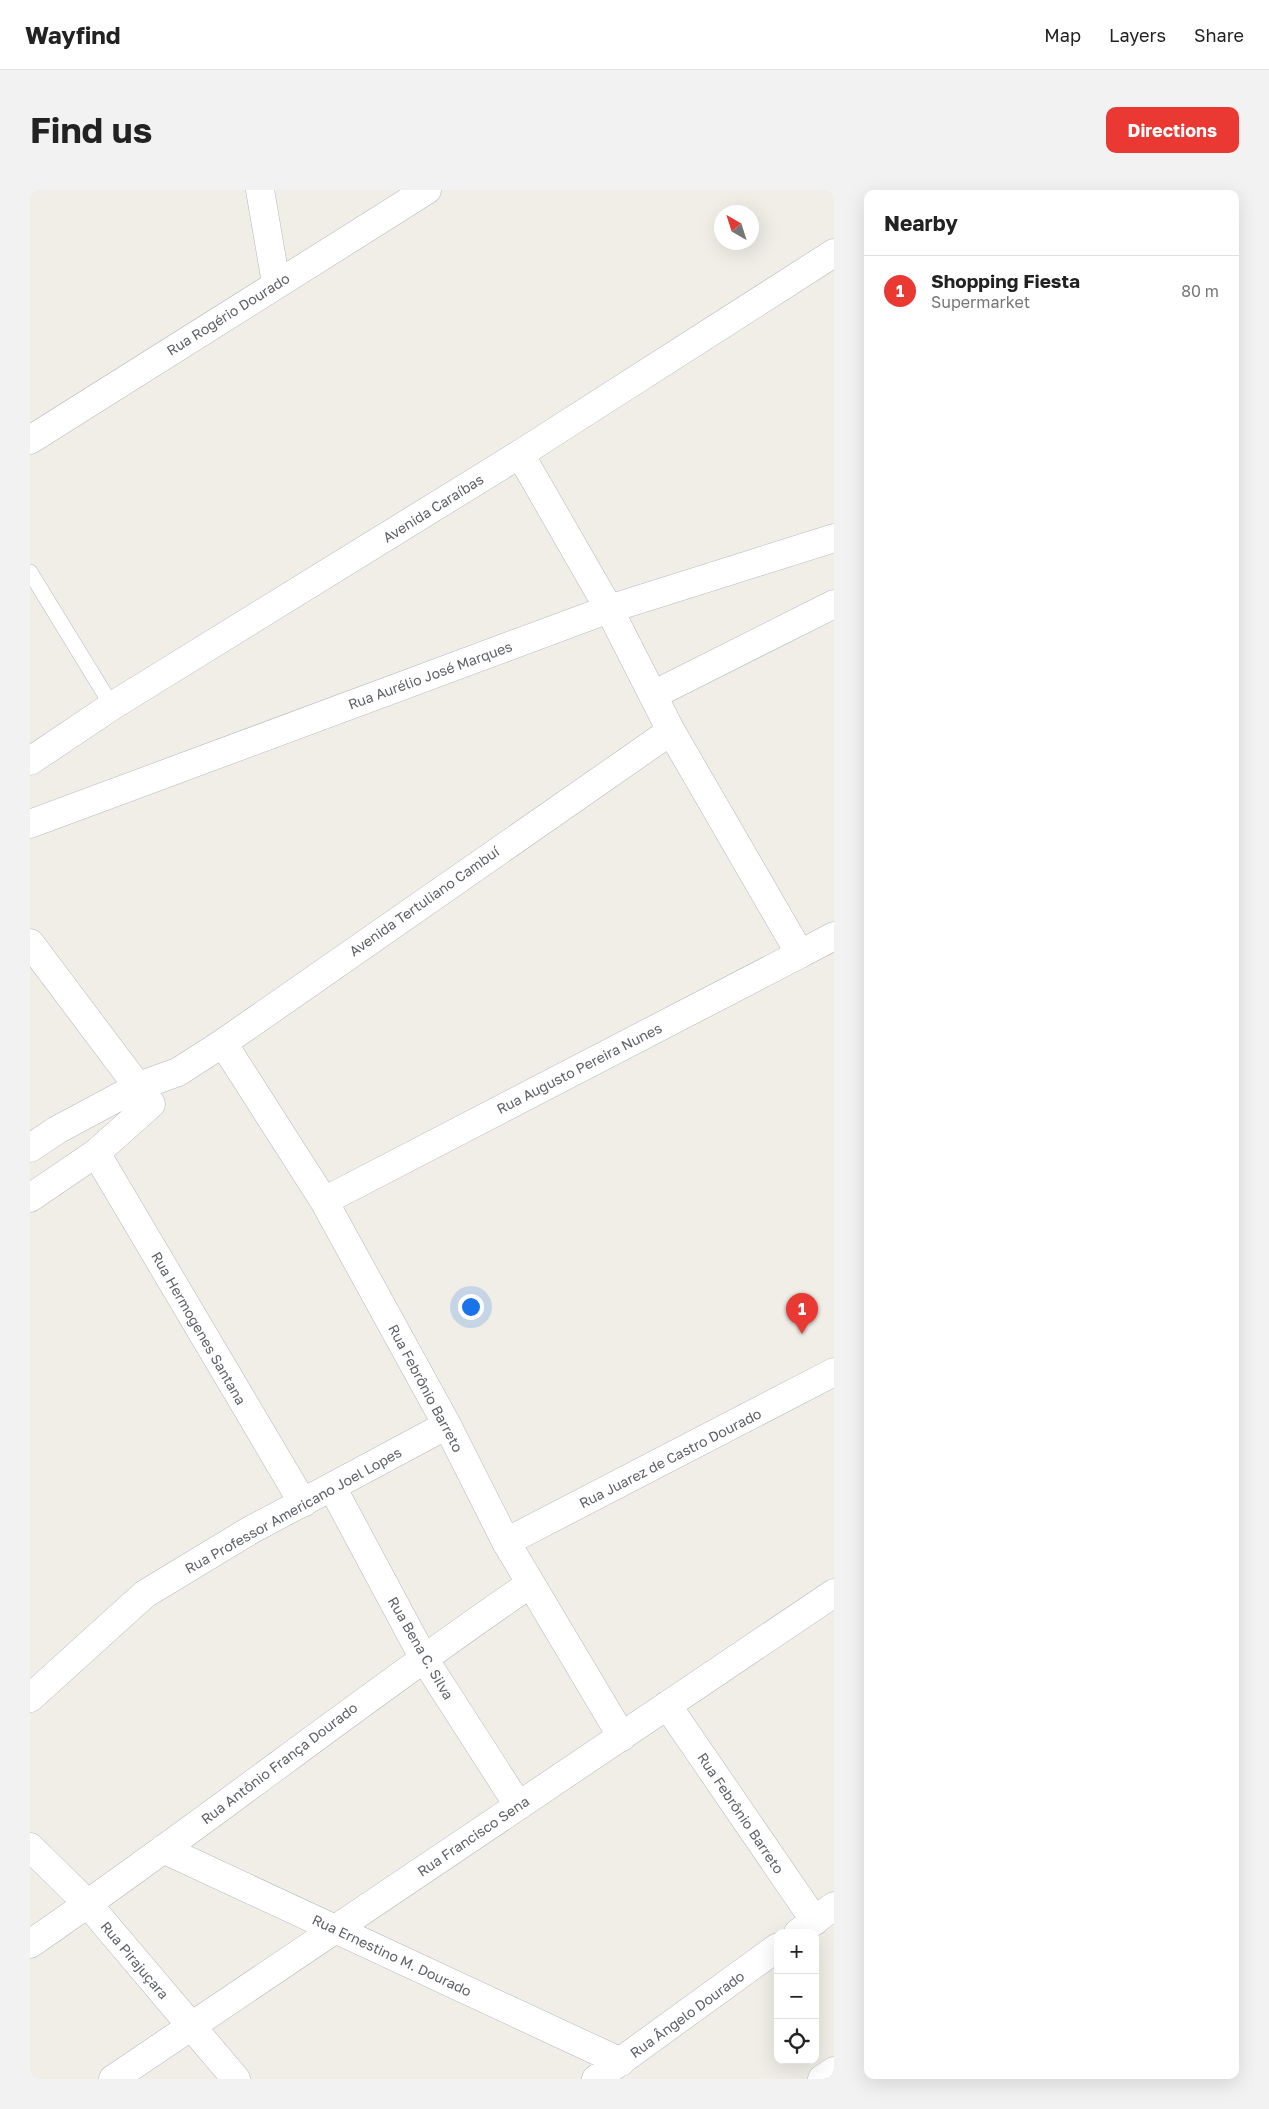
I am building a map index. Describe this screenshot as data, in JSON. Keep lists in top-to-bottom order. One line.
{"streets":{"street":["Rua Rogério Dourado","Avenida Caraíbas","Rua Aurélio José Marques","Avenida Tertuliano Cambuí","Rua Augusto Pereira Nunes","Rua Hermogenes Santana","Rua Febrônio Barreto","Rua Juarez de Castro Dourado","Rua Professor Americano Joel Lopes","Rua Bena C. Silva","Rua Antônio França Dourado","Rua Francisco Sena","Rua Ernestino M. Dourado","Rua Pirajuçara","Rua Ângelo Dourado"]},"crossings":[["Avenida Tertuliano Cambuí","Rua Hermogenes Santana"],["Avenida Tertuliano Cambuí","Rua Febrônio Barreto"],["Rua Augusto Pereira Nunes","Rua Febrônio Barreto"],["Rua Hermogenes Santana","Rua Professor Americano Joel Lopes"],["Rua Febrônio Barreto","Rua Juarez de Castro Dourado"],["Rua Febrônio Barreto","Rua Professor Americano Joel Lopes"],["Rua Febrônio Barreto","Rua Antônio França Dourado"],["Rua Febrônio Barreto","Rua Francisco Sena"],["Rua Professor Americano Joel Lopes","Rua Bena C. Silva"],["Rua Bena C. Silva","Rua Antônio França Dourado"],["Rua Bena C. Silva","Rua Francisco Sena"],["Rua Antônio França Dourado","Rua Ernestino M. Dourado"],["Rua Antônio França Dourado","Rua Pirajuçara"],["Rua Francisco Sena","Rua Ernestino M. Dourado"],["Rua Francisco Sena","Rua Pirajuçara"],["Rua Ernestino M. Dourado","Rua Ângelo Dourado"]],"north":"top left","page":{"header":"Wayfind","nav":["Map","Layers","Share"],"buttons":"Directions","title":"Find us","heading":"Nearby","list":[{"mark":"1","name":"Shopping Fiesta","note":"Supermarket","value":"80 m"}],"pins":"1","map_buttons":["+","−"]}}
